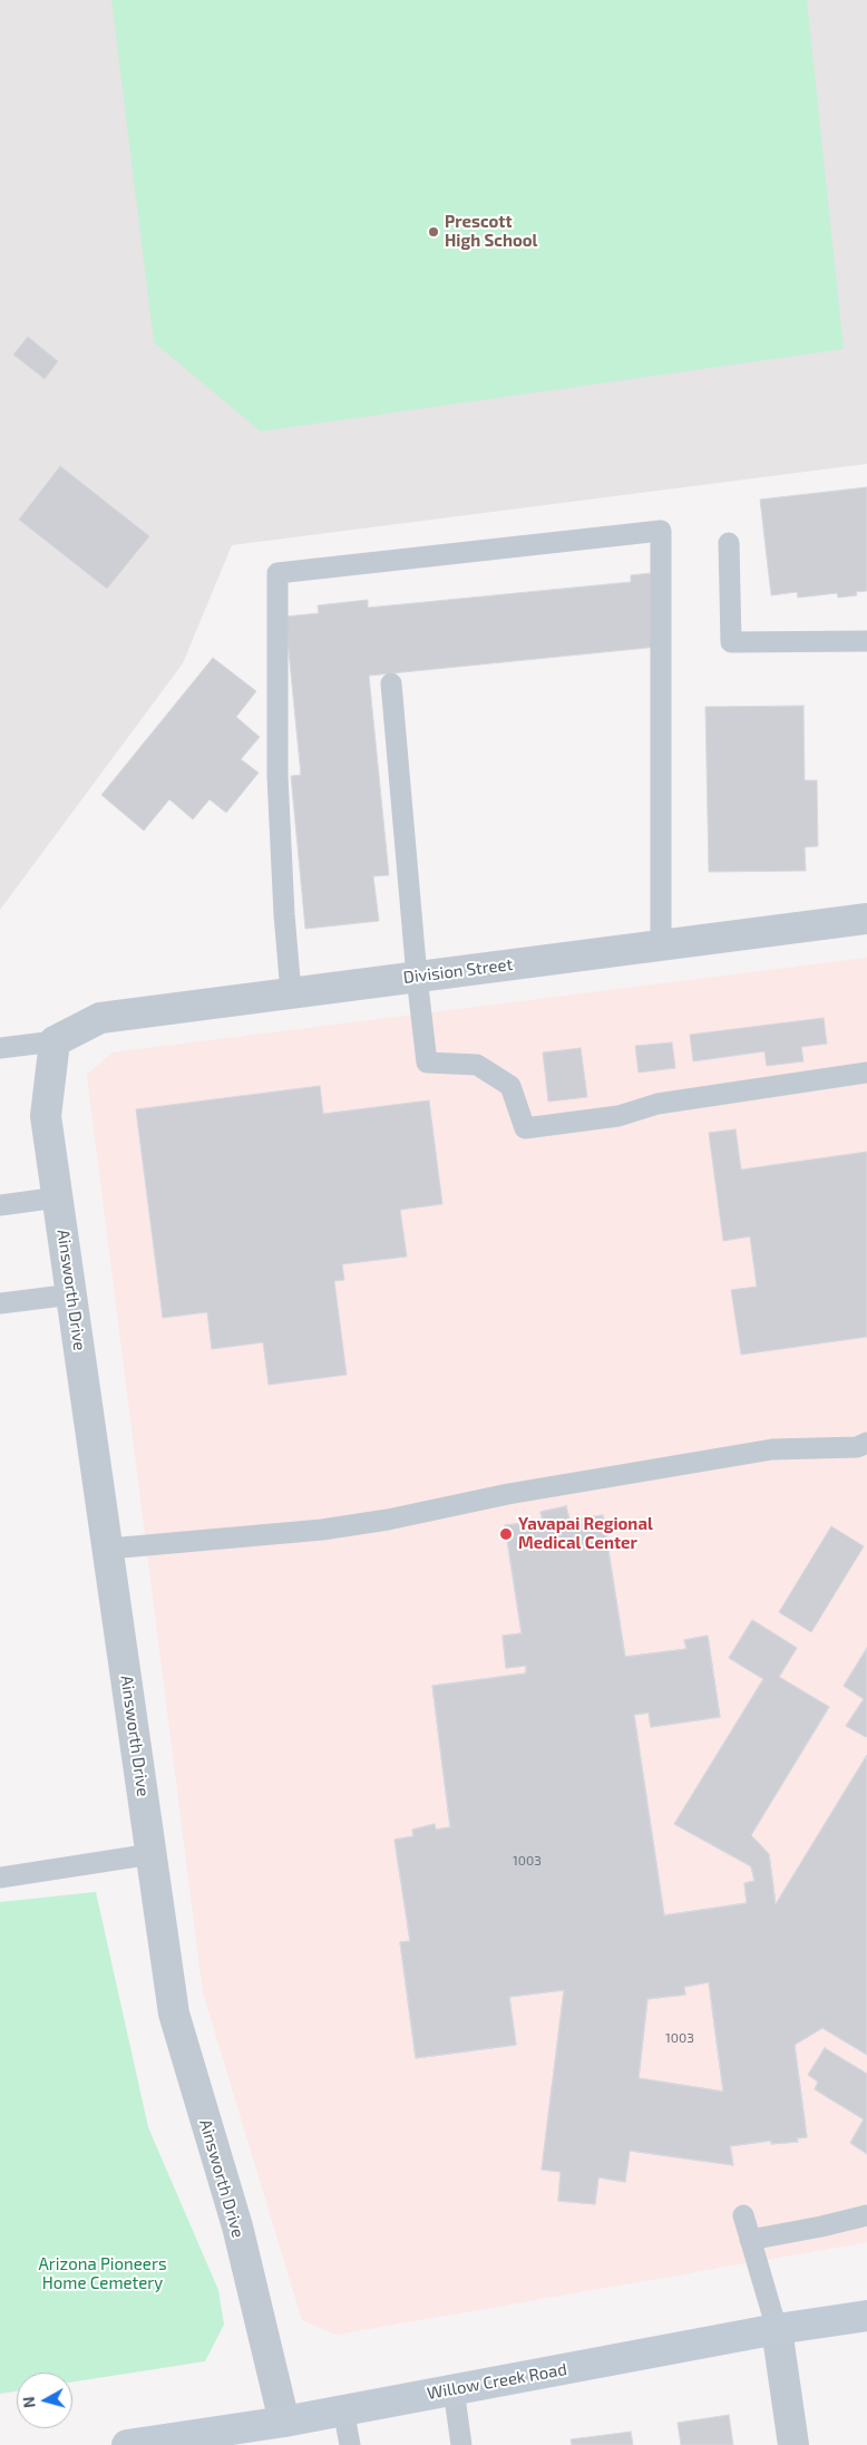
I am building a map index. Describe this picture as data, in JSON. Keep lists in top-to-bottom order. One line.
{"streets":{"main road":["Willow Creek Road"],"street":["Division Street","Ainsworth Drive"]},"crossings":[["Division Street","Ainsworth Drive"],["Ainsworth Drive","Willow Creek Road"]],"parks":["Arizona Pioneers Home Cemetery"],"places":["Prescott High School","Yavapai Regional Medical Center"],"house_numbers":["1003","1003"],"north":"left"}
